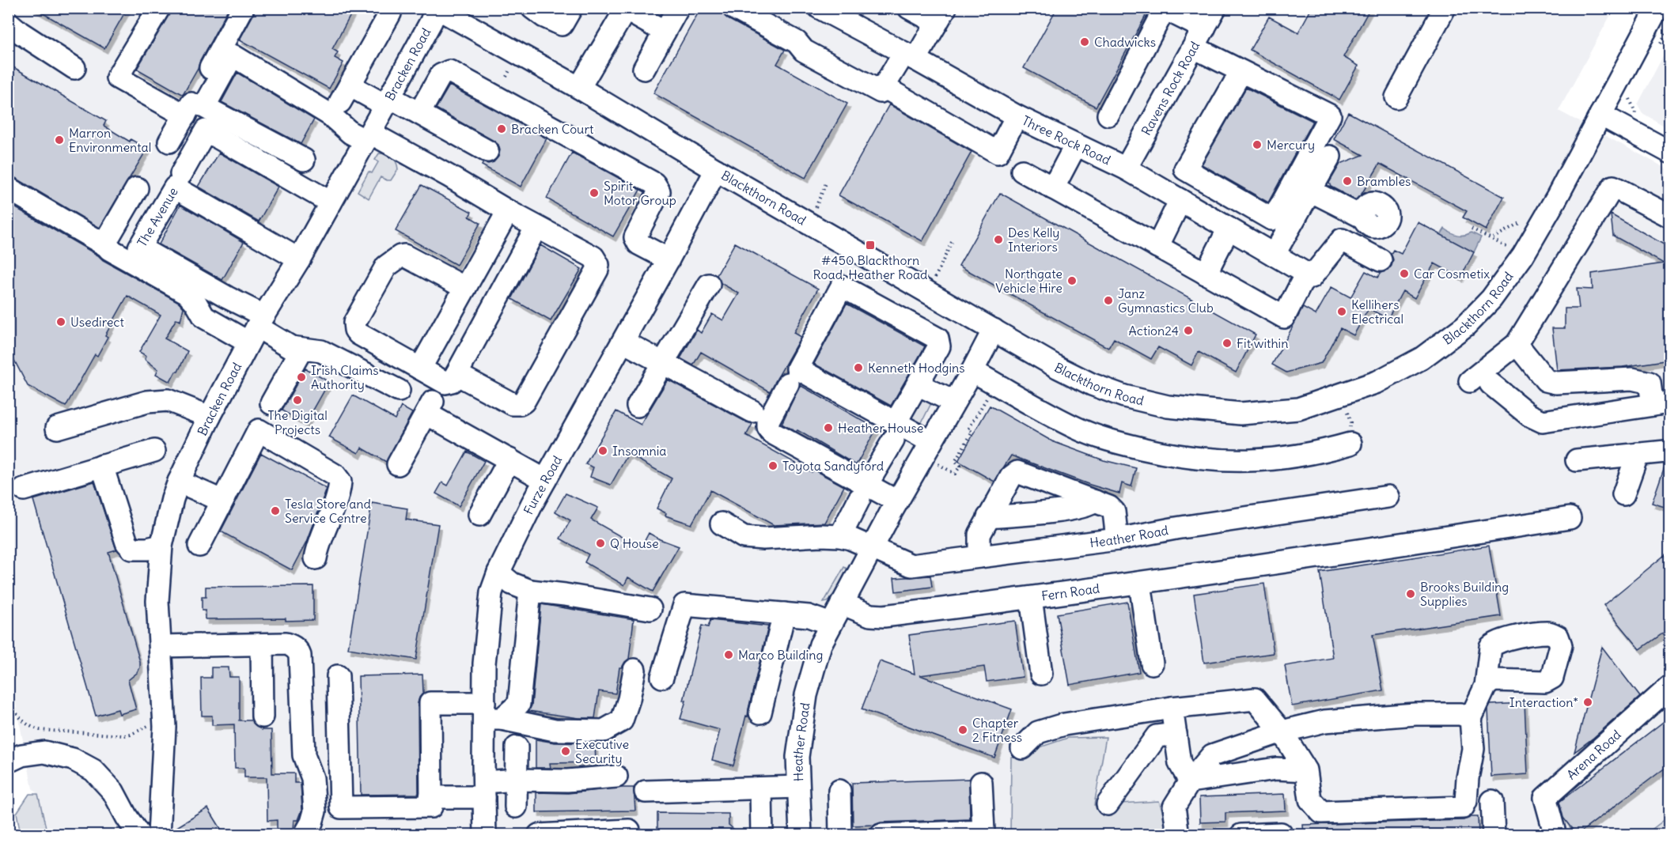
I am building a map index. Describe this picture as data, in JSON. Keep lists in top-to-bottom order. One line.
{"streets":{"street":["Bracken Road","Ravens Rock Road","Three Rock Road","Blackthorn Road","The Avenue","Furze Road","Heather Road","Fern Road","Arena Road"]},"crossings":[["Bracken Road","Blackthorn Road"],["Bracken Road","The Avenue"],["Ravens Rock Road","Three Rock Road"],["Blackthorn Road","Furze Road"],["Blackthorn Road","Heather Road"],["Heather Road","Fern Road"]],"places":{"other":["Chadwicks","Bracken Court","Marron Environmental","Mercury","Brambles","Spirit Motor Group","Des Kelly Interiors","Car Cosmetix","Northgate Vehicle Hire","Janz Gymnastics Club","Kellihers Electrical","Usedirect","Action24","Fit within","Kenneth Hodgins","Irish Claims Authority","The Digital Projects","Heather House","Insomnia","Toyota Sandyford","Tesla Store and Service Centre","Q House","Brooks Building Supplies","Marco Building","Interaction*","Chapter 2 Fitness","Executive Security"],"transit":["#450 Blackthorn Road, Heather Road"]}}
